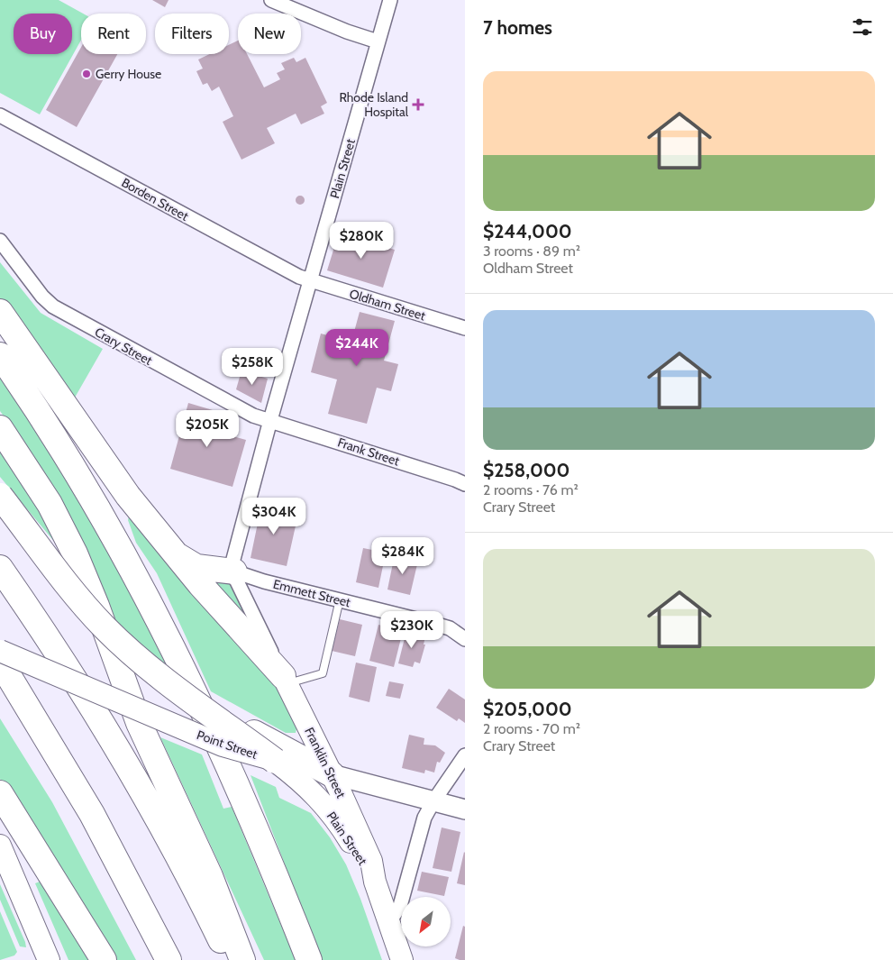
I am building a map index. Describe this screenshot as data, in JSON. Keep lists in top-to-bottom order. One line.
{"streets":{"main road":["Plain Street","Point Street","Franklin Street"],"street":["Borden Street","Oldham Street","Crary Street","Frank Street","Emmett Street"]},"crossings":[["Plain Street","Borden Street"],["Plain Street","Oldham Street"],["Plain Street","Crary Street"],["Plain Street","Frank Street"],["Plain Street","Emmett Street"],["Plain Street","Point Street"],["Plain Street","Franklin Street"],["Borden Street","Oldham Street"],["Crary Street","Frank Street"],["Emmett Street","Franklin Street"],["Point Street","Franklin Street"]],"places":{"other":["Gerry House"],"health":["Rhode Island Hospital"]},"north":"bottom left","page":{"heading":"7 homes","chip":["Buy","Rent","Filters","New"],"list":[{"name":"$244,000","note":"3 rooms · 89 m² · Oldham Street"},{"name":"$258,000","note":"2 rooms · 76 m² · Crary Street"},{"name":"$205,000","note":"2 rooms · 70 m² · Crary Street"}],"price":["$280K","$244K","$258K","$205K","$304K","$284K","$230K"]}}
